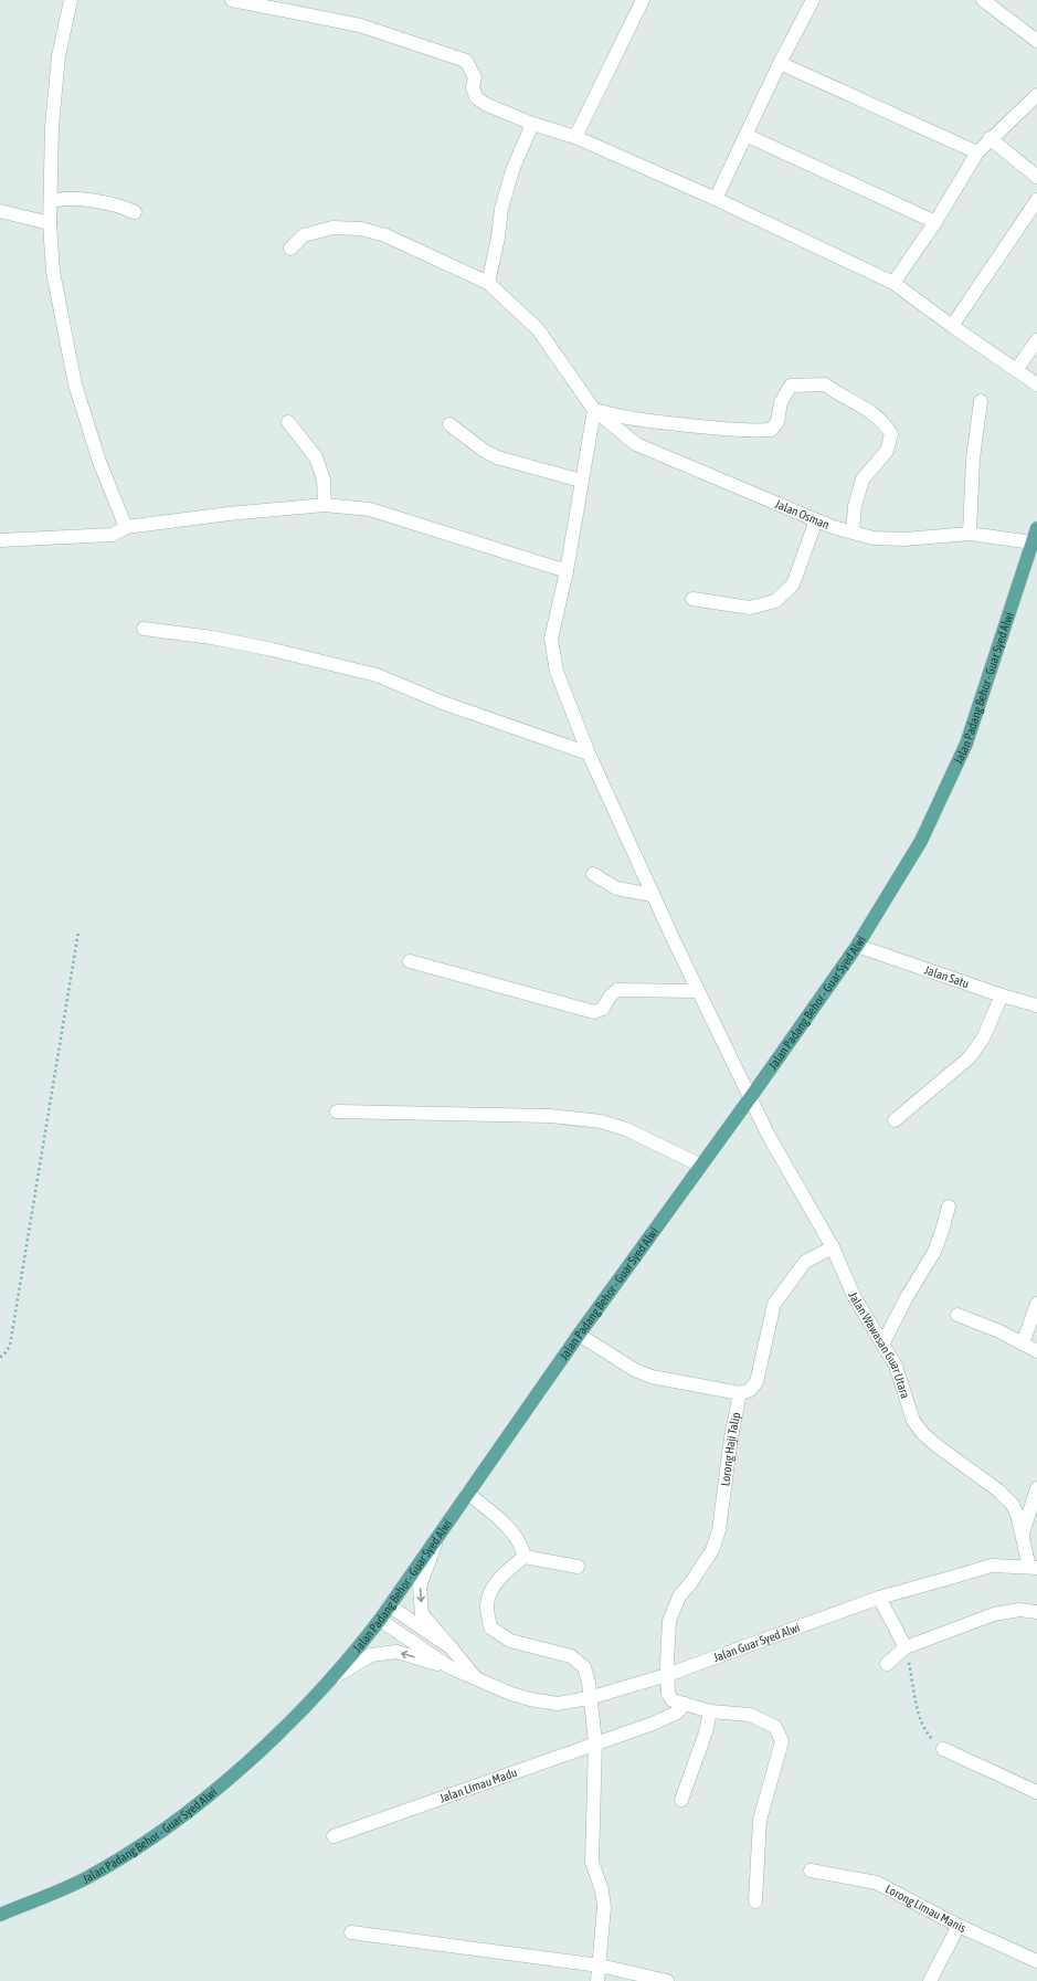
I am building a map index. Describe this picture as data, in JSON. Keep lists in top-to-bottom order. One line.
{"streets":{"main road":["Jalan Padang Behor - Guar Syed Alwi"],"street":["Jalan Osman","Jalan Satu","Jalan Wawasan Guar Utara","Lorong Haji Talip","Jalan Guar Syed Alwi","Jalan LImau Madu","Lorong Limau Manis"]},"crossings":[["Jalan Osman","Jalan Padang Behor - Guar Syed Alwi"],["Jalan Osman","Jalan Wawasan Guar Utara"],["Jalan Padang Behor - Guar Syed Alwi","Jalan Satu"],["Jalan Padang Behor - Guar Syed Alwi","Jalan Wawasan Guar Utara"],["Jalan Padang Behor - Guar Syed Alwi","Jalan Guar Syed Alwi"],["Jalan Wawasan Guar Utara","Jalan Guar Syed Alwi"],["Lorong Haji Talip","Jalan Guar Syed Alwi"],["Lorong Haji Talip","Jalan LImau Madu"]]}
